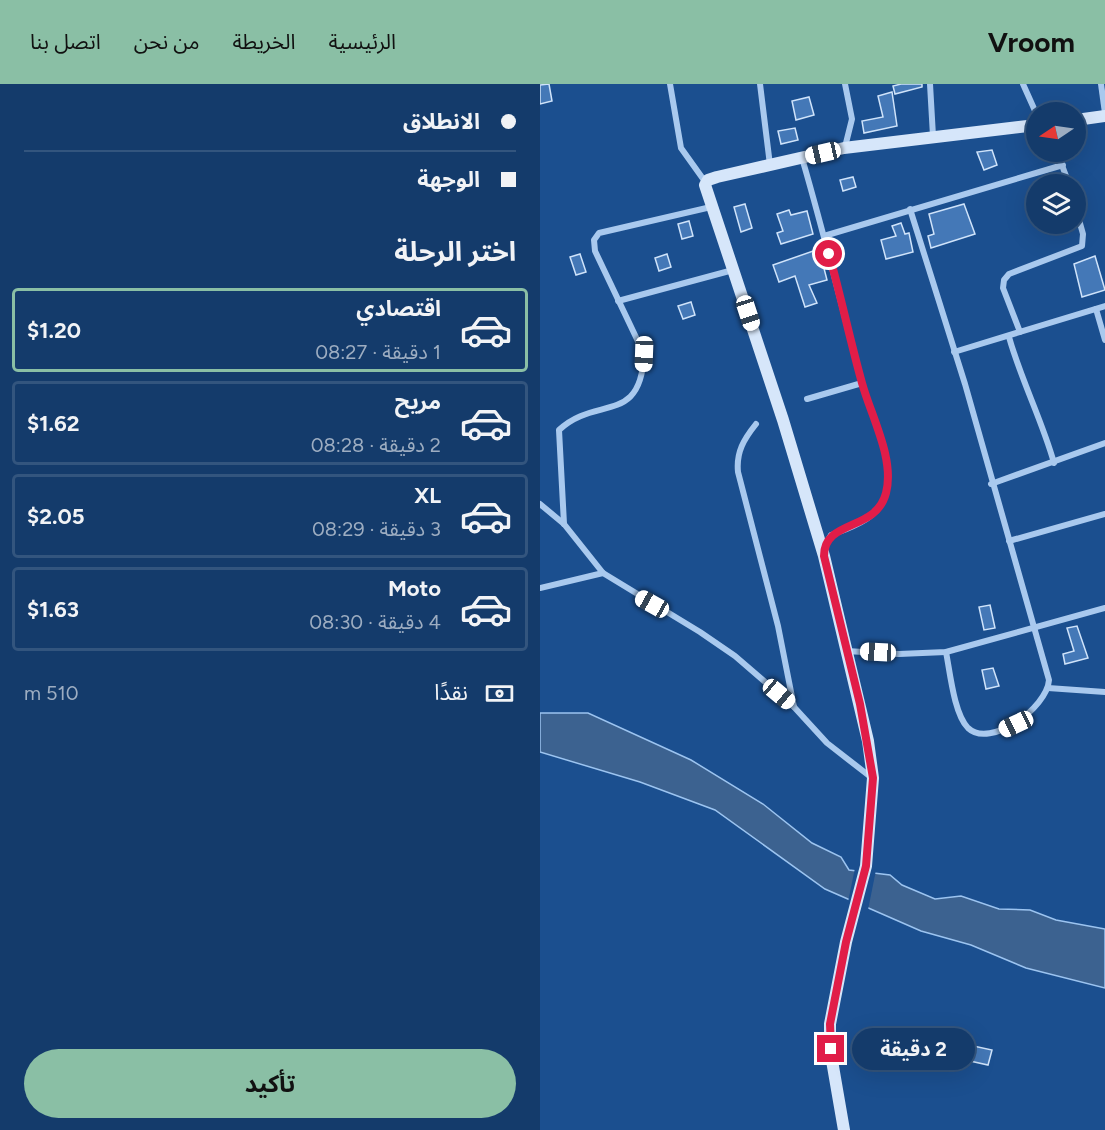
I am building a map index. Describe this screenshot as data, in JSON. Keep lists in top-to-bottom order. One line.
{"north":"left","page":{"header":"Vroom","nav":["الرئيسية","الخريطة","من نحن","اتصل بنا"],"banner":["الانطلاق","الوجهة"],"heading":"اختر الرحلة","list":[{"name":"اقتصادي","note":"1 دقيقة · 08:27","value":"$1.20"},{"name":"مريح","note":"2 دقيقة · 08:28","value":"$1.62"},{"name":"XL","note":"3 دقيقة · 08:29","value":"$2.05"},{"name":"Moto","note":"4 دقيقة · 08:30","value":"$1.63"}],"pay":["نقدًا","510 m"],"bubble":"2 دقيقة","buttons":"تأكيد"}}
